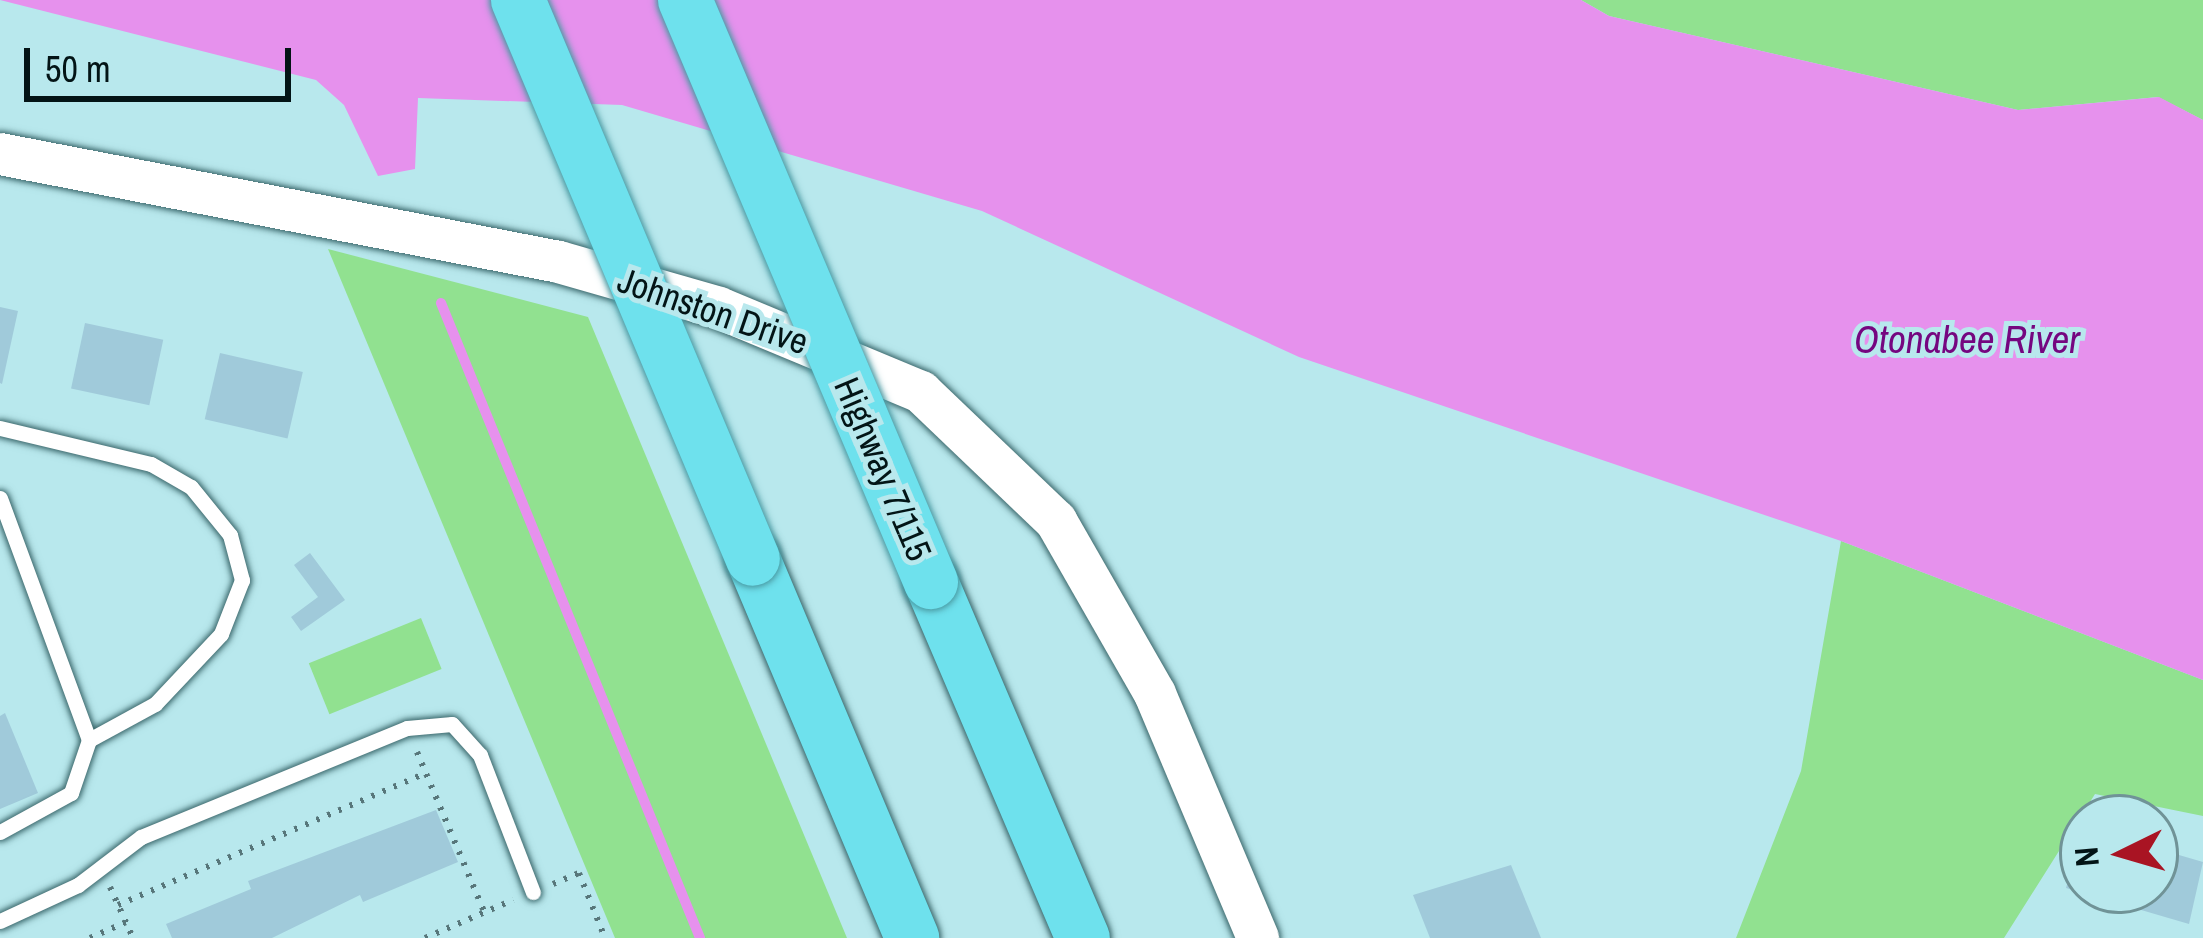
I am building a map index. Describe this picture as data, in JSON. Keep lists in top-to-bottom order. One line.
{"streets":{"highway":["Highway 7/115"],"street":["Johnston Drive"]},"water":["Otonabee River"],"scale_bar":"50 m","north":"left"}
